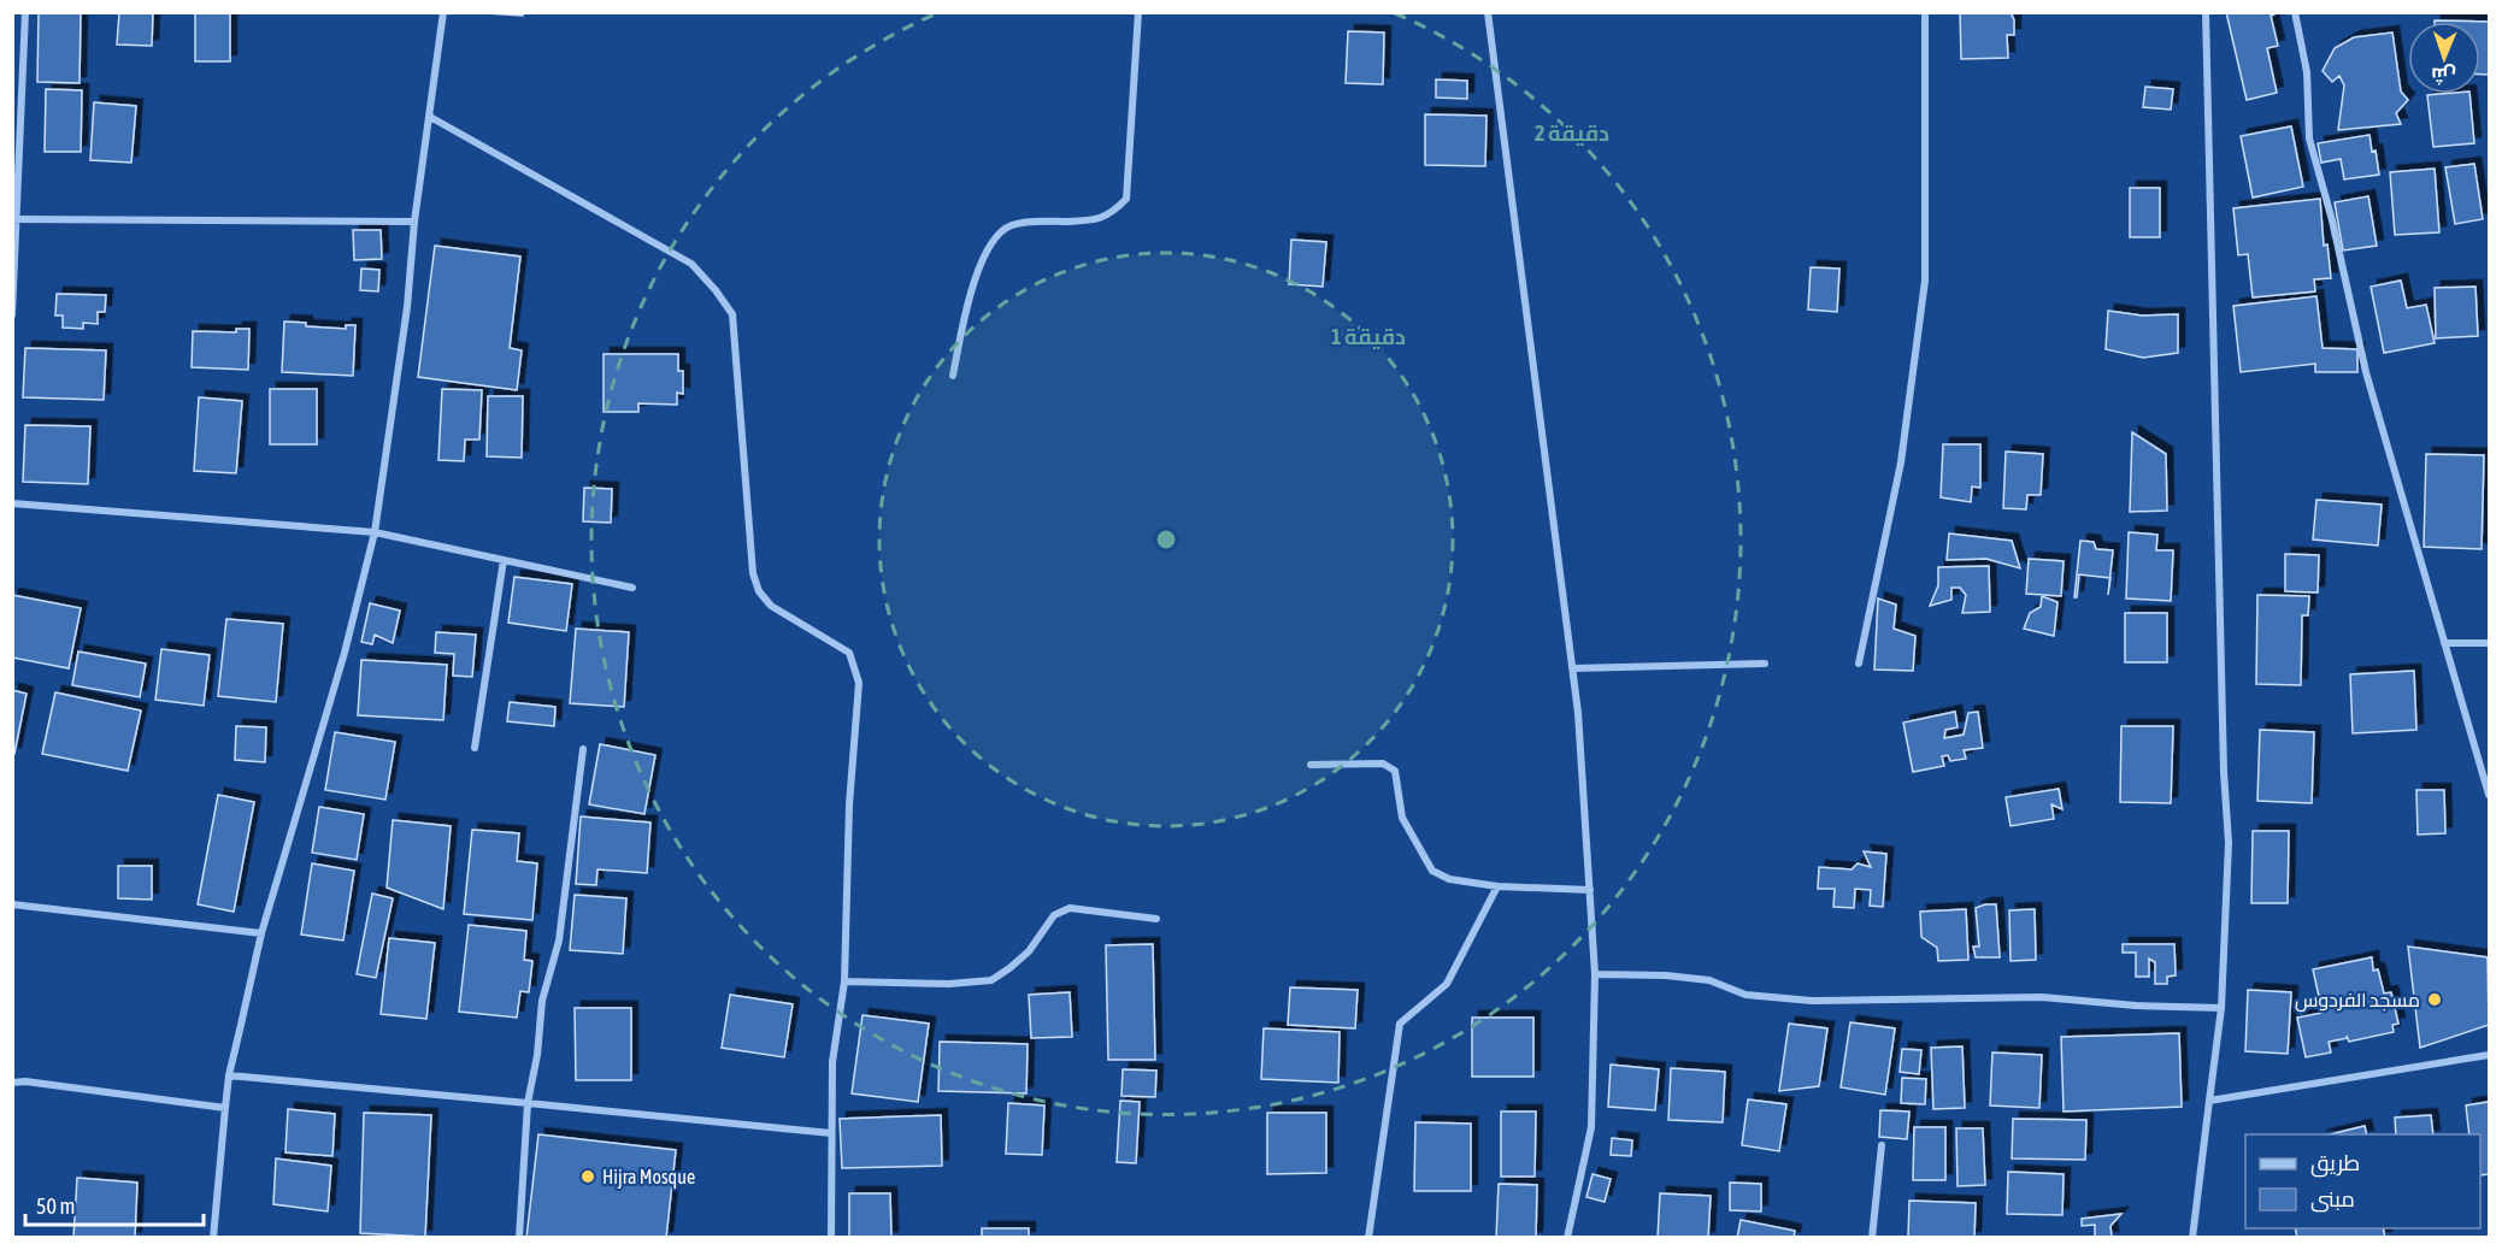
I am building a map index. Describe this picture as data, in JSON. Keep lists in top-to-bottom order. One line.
{"places":["مسجد الفردوس","Hijra Mosque"],"legend":["طريق","مبنى"],"scale_bar":"50 m","north":"bottom","rings":["2 دقيقة","1 دقيقة"]}
